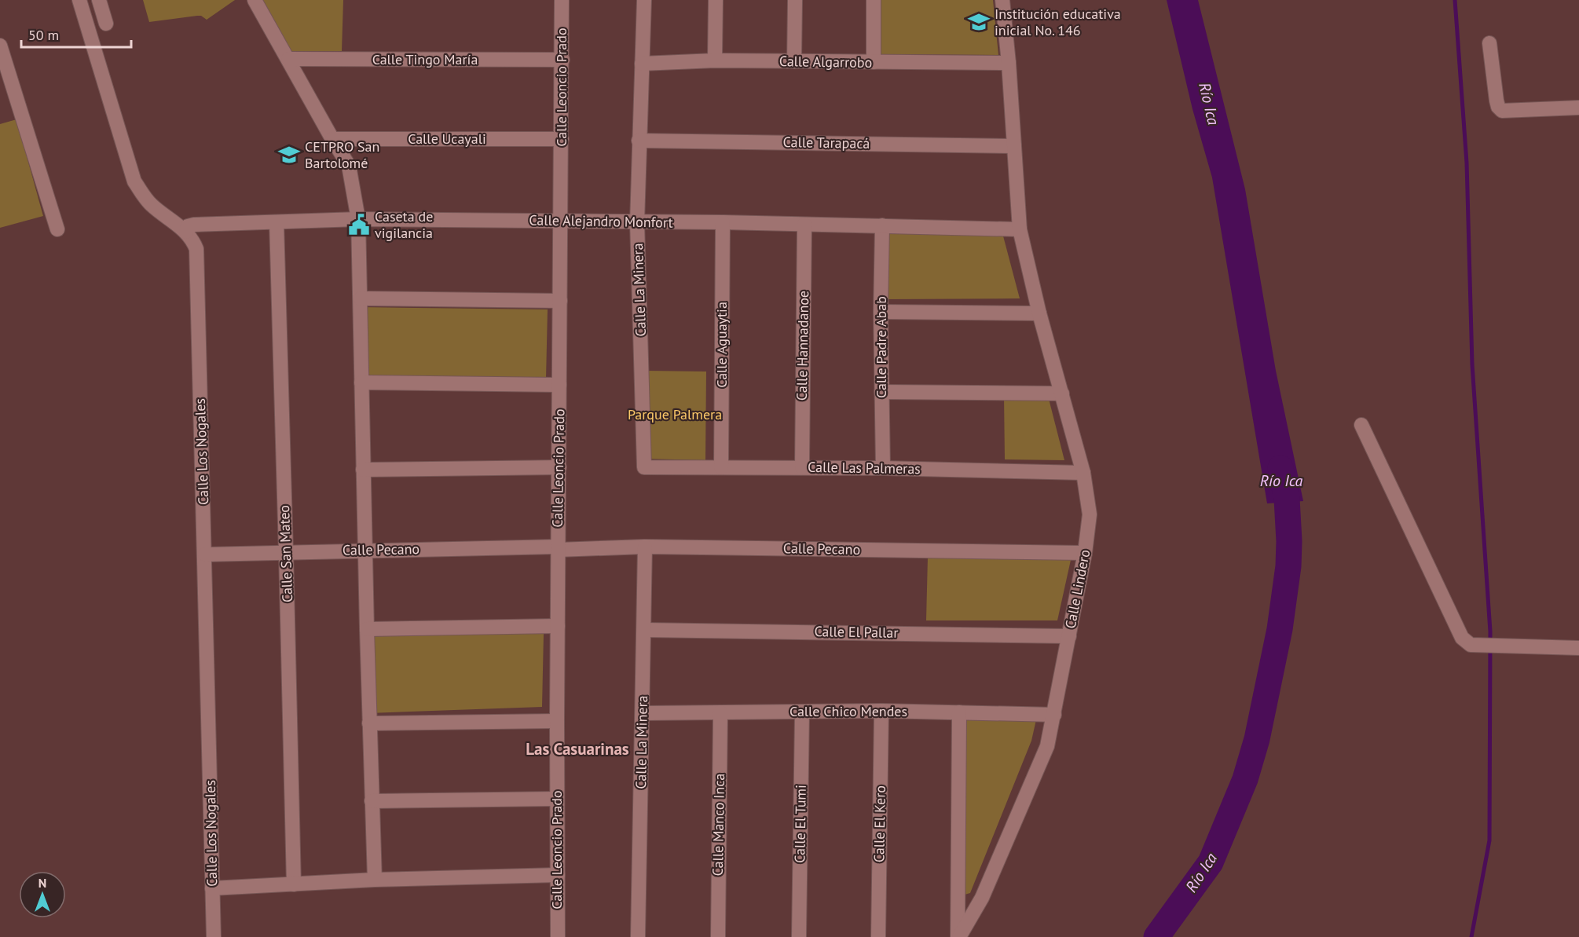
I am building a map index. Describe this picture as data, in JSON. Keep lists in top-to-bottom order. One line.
{"streets":{"street":["Calle Tingo María","Calle Algarrobo","Calle Leoncio Prado","Calle Ucayali","Calle Tarapacá","Calle Alejandro Monfort","Calle La Minera","Calle Aguaytia","Calle Hannadanoe","Calle Padre Abab","Calle Los Nogales","Calle Las Palmeras","Calle Pecano","Calle San Mateo","Calle Lindero","Calle El Pallar","Calle Chico Mendes","Calle El Tumi","Calle El Kero","Calle Manco Inca"]},"crossings":[["Calle Tingo María","Calle Leoncio Prado"],["Calle Algarrobo","Calle La Minera"],["Calle Algarrobo","Calle Lindero"],["Calle Leoncio Prado","Calle Ucayali"],["Calle Leoncio Prado","Calle Alejandro Monfort"],["Calle Leoncio Prado","Calle Pecano"],["Calle Tarapacá","Calle La Minera"],["Calle Tarapacá","Calle Lindero"],["Calle Alejandro Monfort","Calle La Minera"],["Calle Alejandro Monfort","Calle Aguaytia"],["Calle Alejandro Monfort","Calle Hannadanoe"],["Calle Alejandro Monfort","Calle Padre Abab"],["Calle Alejandro Monfort","Calle Los Nogales"],["Calle Alejandro Monfort","Calle San Mateo"],["Calle Alejandro Monfort","Calle Lindero"],["Calle La Minera","Calle Las Palmeras"],["Calle La Minera","Calle Pecano"],["Calle La Minera","Calle El Pallar"],["Calle La Minera","Calle Chico Mendes"],["Calle Aguaytia","Calle Las Palmeras"],["Calle Hannadanoe","Calle Las Palmeras"],["Calle Padre Abab","Calle Las Palmeras"],["Calle Los Nogales","Calle Pecano"],["Calle Las Palmeras","Calle Lindero"],["Calle Pecano","Calle San Mateo"],["Calle Pecano","Calle Lindero"],["Calle Lindero","Calle El Pallar"],["Calle Lindero","Calle Chico Mendes"],["Calle Chico Mendes","Calle El Tumi"],["Calle Chico Mendes","Calle El Kero"],["Calle Chico Mendes","Calle Manco Inca"]],"districts":["Las Casuarinas"],"water":["Río Ica"],"parks":["Parque Palmera"],"places":{"school or university":["Institución educativa inicial No. 146","CETPRO San Bartolomé"],"public building":["Caseta de vigilancia"]},"scale_bar":"50 m","north":"top"}
